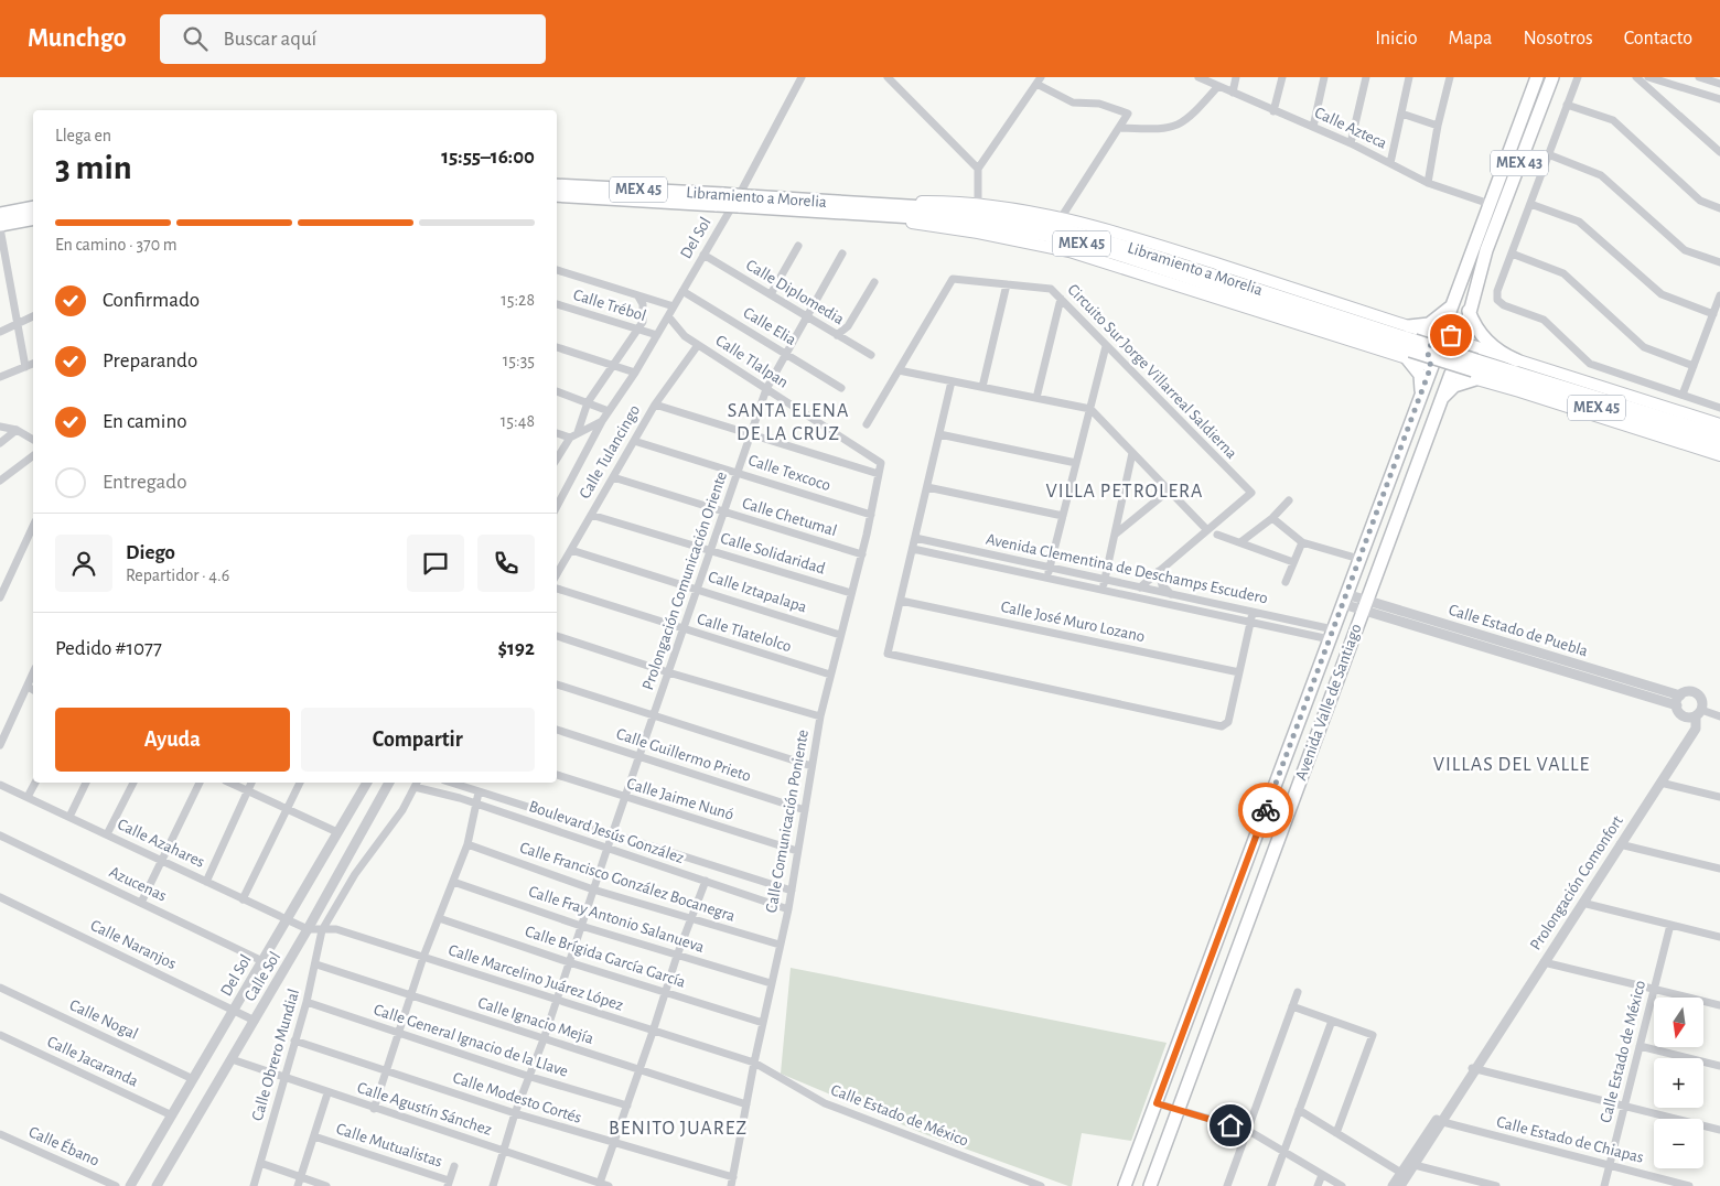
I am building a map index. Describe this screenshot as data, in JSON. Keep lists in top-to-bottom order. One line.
{"streets":{"main road":["MEX 43","MEX 45","Libramiento a Morelia","Avenida Valle de Santiago"],"street":["Calle Azteca","Del Sol","Calle Diplomedia","Calle Trébol","Calle Elia","Calle Tlalpan","Circuito Sur Jorge Villarreal Saldierna","Calle Tulancingo","Calle Texcoco","Calle Chetumal","Calle Solidaridad","Avenida Clementina de Deschamps Escudero","Prolongación Comunicación Oriente","Calle Iztapalapa","Calle José Muro Lozano","Calle Estado de Puebla","Calle Tlatelolco","Calle Guillermo Prieto","Calle Jaime Nunó","Calle Comunicación Poniente","Boulevard Jesús González","Calle Azahares","Calle Francisco González Bocanegra","Prolongación Comonfort","Azucenas","Calle Fray Antonio Salanueva","Calle Naranjos","Calle Brígida García García","Calle Sol","Calle Marcelino Juárez López","Calle Nogal","Calle Ignacio Mejía","Calle General Ignacio de la Llave","Calle Estado de México","Calle Obrero Mundial","Calle Jacaranda","Calle Modesto Cortés","Calle Agustín Sánchez","Calle Estado de Chiapas","Calle Mutualistas","Calle Ébano"]},"crossings":[["Calle Azteca","MEX 43"],["MEX 43","Avenida Valle de Santiago"],["Del Sol","Calle Diplomedia"],["Del Sol","Calle Trébol"],["Del Sol","Calle Elia"],["Del Sol","Calle Tlalpan"],["Del Sol","Calle Azahares"],["Del Sol","Azucenas"],["Del Sol","Calle Naranjos"],["Del Sol","Calle Nogal"],["Del Sol","Calle Jacaranda"],["Calle Diplomedia","Prolongación Comunicación Oriente"],["Calle Elia","Prolongación Comunicación Oriente"],["Calle Tlalpan","Calle Tulancingo"],["Calle Tlalpan","Prolongación Comunicación Oriente"],["Calle Tlalpan","Calle Comunicación Poniente"],["Circuito Sur Jorge Villarreal Saldierna","Avenida Clementina de Deschamps Escudero"],["Calle Tulancingo","Calle Texcoco"],["Calle Tulancingo","Calle Chetumal"],["Calle Tulancingo","Calle Solidaridad"],["Calle Tulancingo","Calle Iztapalapa"],["Calle Texcoco","Prolongación Comunicación Oriente"],["Calle Texcoco","Calle Comunicación Poniente"],["Calle Chetumal","Prolongación Comunicación Oriente"],["Calle Chetumal","Calle Comunicación Poniente"],["Calle Solidaridad","Prolongación Comunicación Oriente"],["Calle Solidaridad","Calle Comunicación Poniente"],["Avenida Clementina de Deschamps Escudero","Avenida Valle de Santiago"],["Prolongación Comunicación Oriente","Calle Iztapalapa"],["Prolongación Comunicación Oriente","Calle Tlatelolco"],["Prolongación Comunicación Oriente","Calle Guillermo Prieto"],["Prolongación Comunicación Oriente","Calle Jaime Nunó"],["Prolongación Comunicación Oriente","Boulevard Jesús González"],["Prolongación Comunicación Oriente","Calle Francisco González Bocanegra"],["Prolongación Comunicación Oriente","Calle Fray Antonio Salanueva"],["Prolongación Comunicación Oriente","Calle Brígida García García"],["Prolongación Comunicación Oriente","Calle Marcelino Juárez López"],["Prolongación Comunicación Oriente","Calle Ignacio Mejía"],["Prolongación Comunicación Oriente","Calle General Ignacio de la Llave"],["Prolongación Comunicación Oriente","Calle Modesto Cortés"],["Prolongación Comunicación Oriente","Calle Agustín Sánchez"],["Calle Iztapalapa","Calle Comunicación Poniente"],["Calle Estado de Puebla","Avenida Valle de Santiago"],["Calle Estado de Puebla","Prolongación Comonfort"],["Calle Tlatelolco","Calle Comunicación Poniente"],["Calle Guillermo Prieto","Calle Comunicación Poniente"],["Calle Jaime Nunó","Calle Comunicación Poniente"],["Calle Comunicación Poniente","Boulevard Jesús González"],["Calle Comunicación Poniente","Calle Francisco González Bocanegra"],["Calle Comunicación Poniente","Calle Fray Antonio Salanueva"],["Calle Comunicación Poniente","Calle Brígida García García"],["Calle Comunicación Poniente","Calle Marcelino Juárez López"],["Calle Comunicación Poniente","Calle Ignacio Mejía"],["Calle Comunicación Poniente","Calle Estado de México"],["Calle Comunicación Poniente","Calle Modesto Cortés"],["Calle Azahares","Calle Sol"],["Calle Azahares","Calle Marcelino Juárez López"],["Prolongación Comonfort","Calle Estado de Chiapas"],["Calle Naranjos","Calle Sol"],["Calle Sol","Calle Marcelino Juárez López"],["Calle Sol","Calle Agustín Sánchez"],["Calle Marcelino Juárez López","Calle Estado de México"],["Calle Marcelino Juárez López","Calle Obrero Mundial"],["Calle Ignacio Mejía","Calle Obrero Mundial"],["Calle General Ignacio de la Llave","Calle Obrero Mundial"],["Calle Estado de México","Calle Estado de Chiapas"],["Calle Obrero Mundial","Calle Modesto Cortés"],["Calle Obrero Mundial","Calle Agustín Sánchez"],["Calle Agustín Sánchez","Calle Mutualistas"]],"districts":["SANTA ELENA DE LA CRUZ","VILLA PETROLERA","VILLAS DEL VALLE","BENITO JUAREZ"],"north":"bottom","page":{"header":"Munchgo","search":"Buscar aquí","nav":["Inicio","Mapa","Nosotros","Contacto"],"heading":["3 min","Llega en","15:55–16:00"],"panel":["Diego","Repartidor · 4.6","Pedido #1077","$192"],"bar":"En camino · 370 m","list":[["Confirmado","15:28"],["Preparando","15:35"],["En camino","15:48"],"Entregado"],"buttons":["Ayuda","Compartir"],"map_buttons":["+","−"]}}
